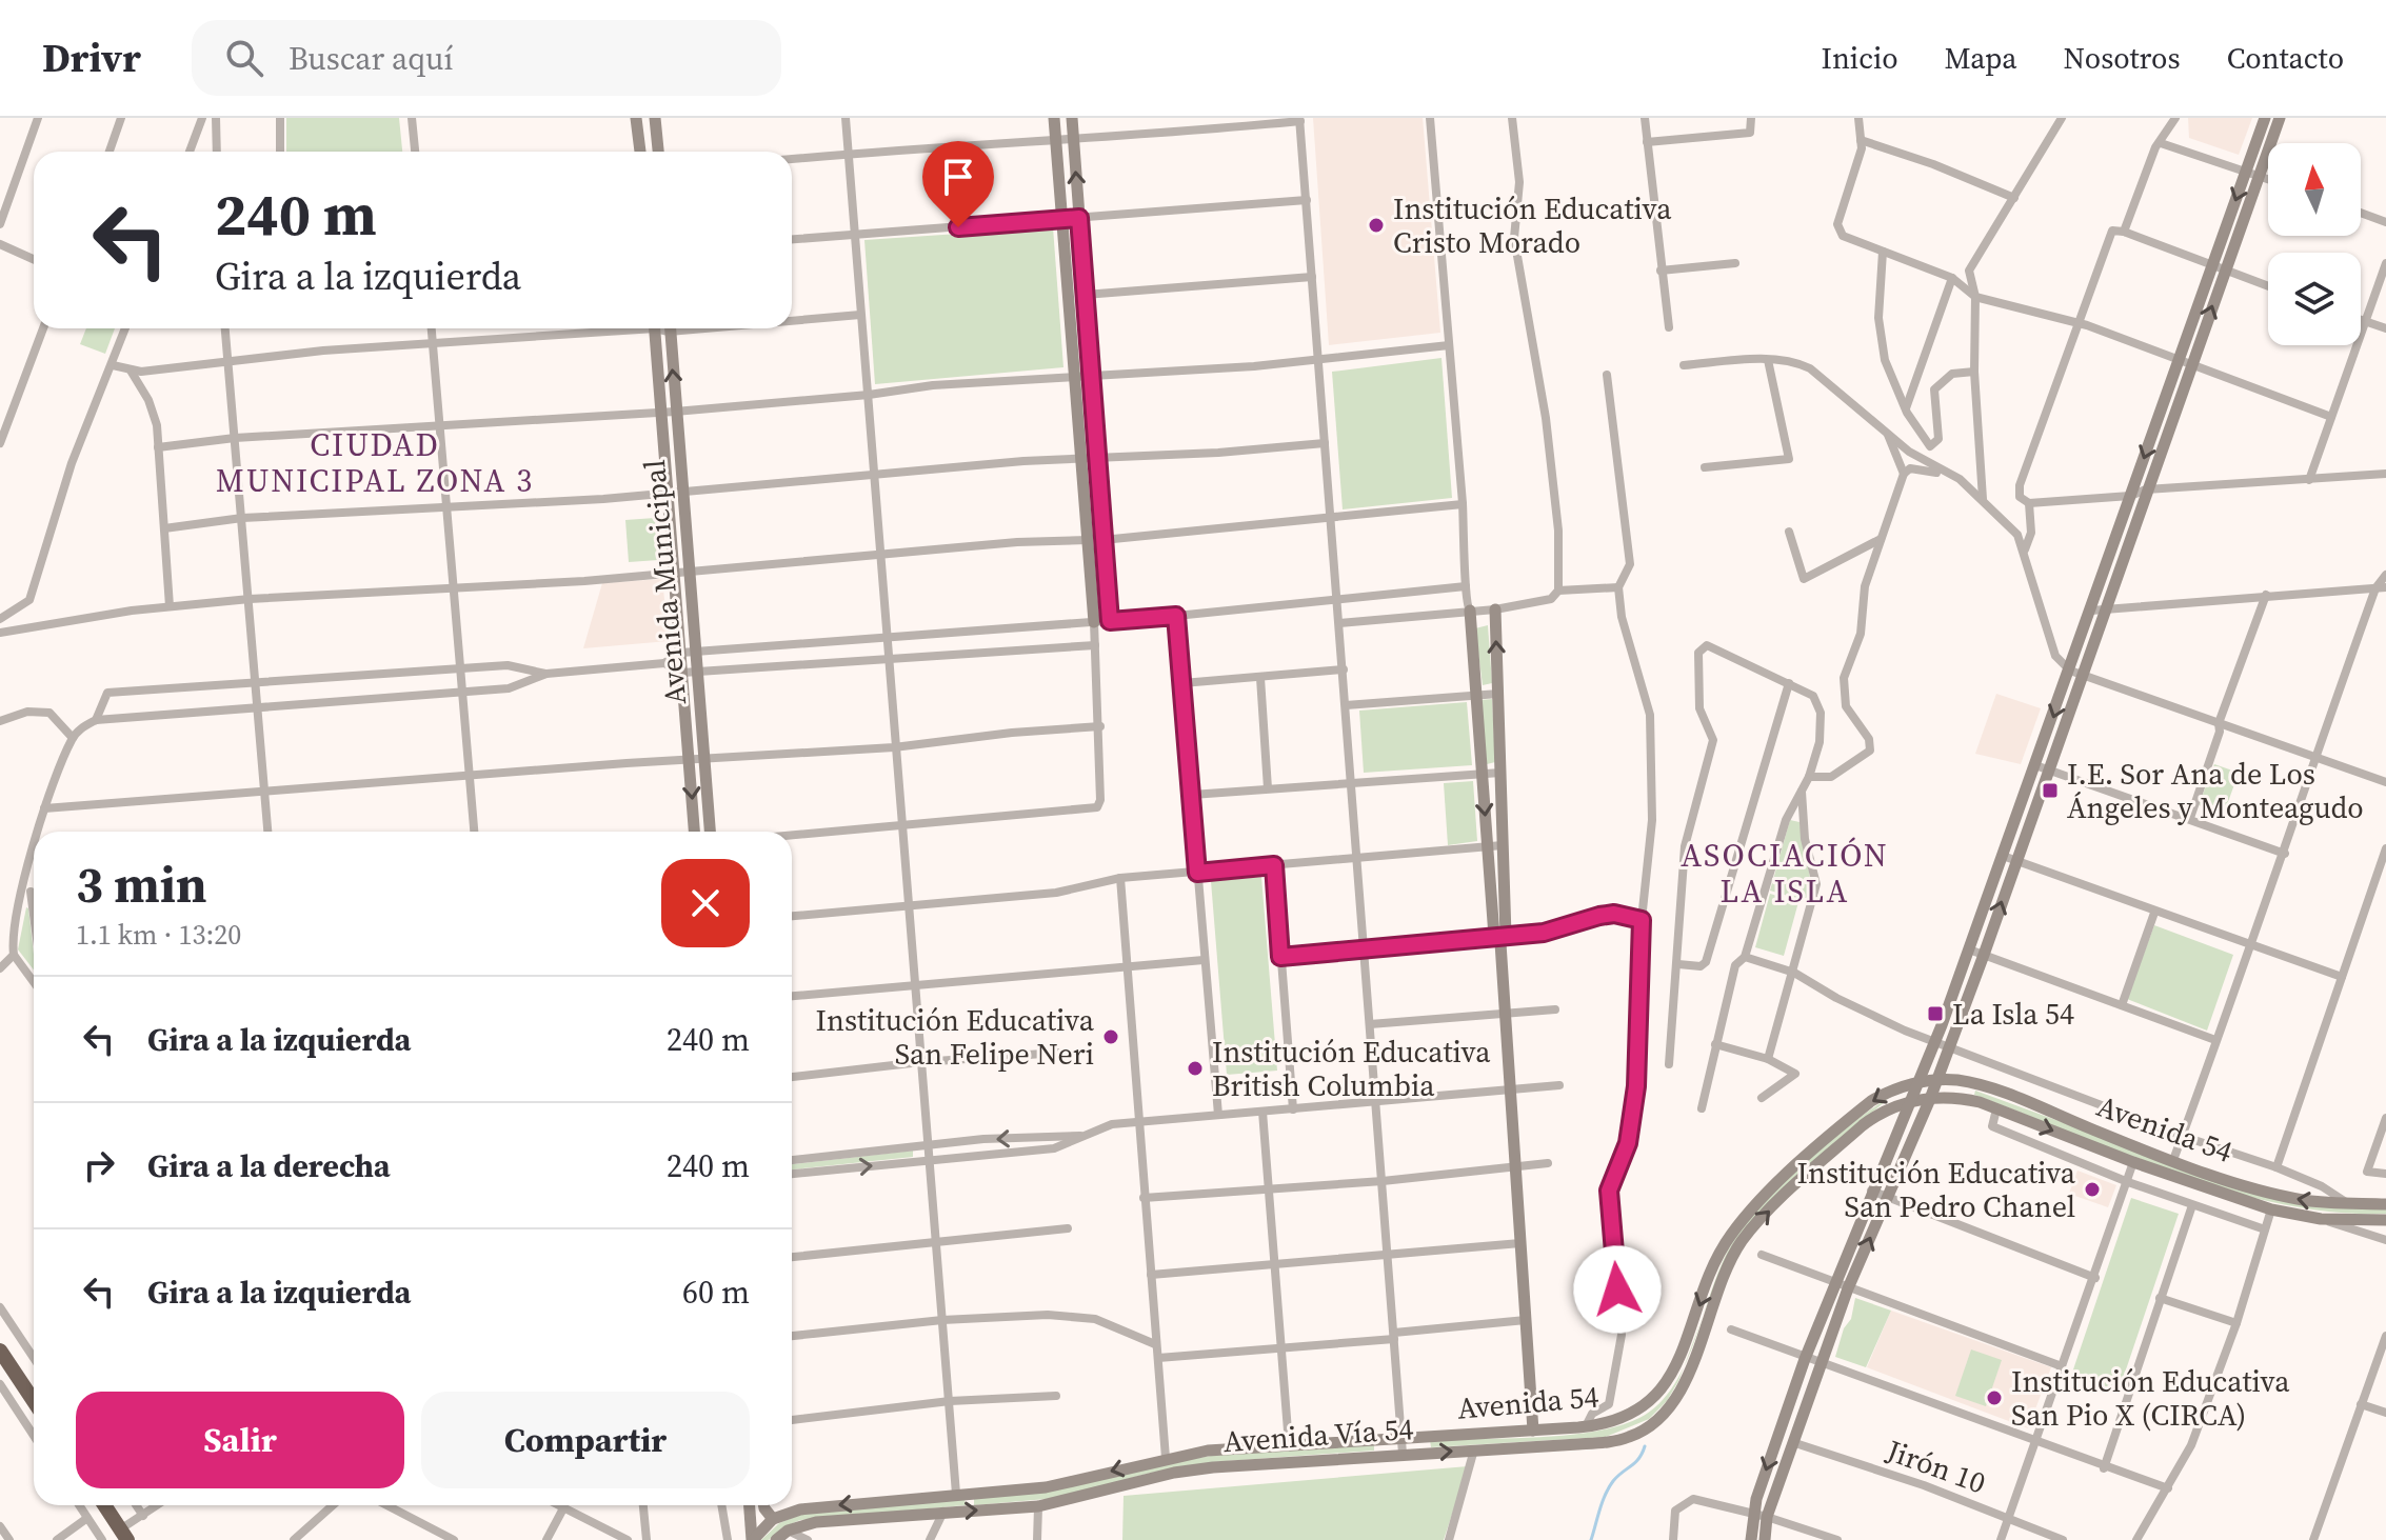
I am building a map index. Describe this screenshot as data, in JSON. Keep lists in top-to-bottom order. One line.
{"streets":{"street":["Avenida Municipal","Avenida 54","Avenida Vía 54","Jirón 10"]},"one_way":["Avenida 54","Avenida Vía 54"],"districts":["CIUDAD MUNICIPAL ZONA 3","ASOCIACIÓN LA ISLA"],"places":{"other":["Institución Educativa Cristo Morado","Institución Educativa San Felipe Neri","Institución Educativa British Columbia","Institución Educativa San Pedro Chanel","Institución Educativa San Pio X (CIRCA)"],"transit":["I.E. Sor Ana de Los Ángeles y Monteagudo","La Isla 54"]},"north":"top","page":{"header":"Drivr","search":"Buscar aquí","nav":["Inicio","Mapa","Nosotros","Contacto"],"turn":["240 m","Gira a la izquierda"],"heading":["3 min","1.1 km · 13:20"],"list":[{"name":"Gira a la izquierda","value":"240 m"},{"name":"Gira a la derecha","value":"240 m"},{"name":"Gira a la izquierda","value":"60 m"}],"buttons":["Salir","Compartir"]}}
